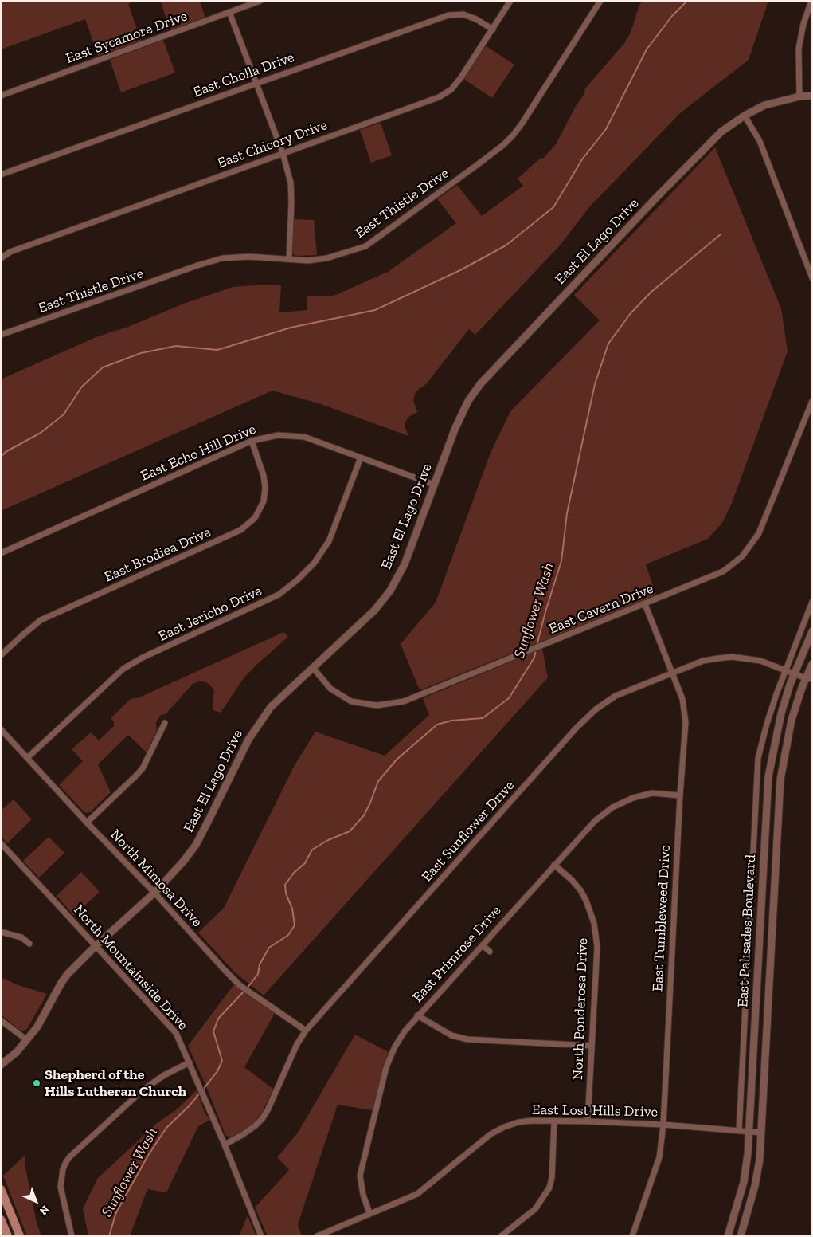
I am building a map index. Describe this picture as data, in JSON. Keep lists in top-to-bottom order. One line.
{"streets":{"street":["East Sycamore Drive","East Cholla Drive","East Chicory Drive","East Thistle Drive","East El Lago Drive","East Echo Hill Drive","East Brodiea Drive","East Cavern Drive","East Jericho Drive","East Sunflower Drive","North Mimosa Drive","East Tumbleweed Drive","East Palisades Boulevard","East Primrose Drive","North Mountainside Drive","North Ponderosa Drive","East Lost Hills Drive"]},"crossings":[["East Cholla Drive","East Chicory Drive"],["East El Lago Drive","East Echo Hill Drive"],["East El Lago Drive","East Cavern Drive"],["East El Lago Drive","North Mimosa Drive"],["East El Lago Drive","North Mountainside Drive"],["East Echo Hill Drive","East Brodiea Drive"],["East Echo Hill Drive","East Jericho Drive"],["East Cavern Drive","East Tumbleweed Drive"],["East Jericho Drive","North Mimosa Drive"],["East Sunflower Drive","North Mimosa Drive"],["East Sunflower Drive","East Tumbleweed Drive"],["East Sunflower Drive","East Palisades Boulevard"],["East Sunflower Drive","North Mountainside Drive"],["East Tumbleweed Drive","East Primrose Drive"],["East Tumbleweed Drive","East Lost Hills Drive"],["East Palisades Boulevard","East Lost Hills Drive"],["East Primrose Drive","North Ponderosa Drive"],["East Primrose Drive","East Lost Hills Drive"],["North Ponderosa Drive","East Lost Hills Drive"]],"water":["Sunflower Wash"],"places":["Shepherd of the Hills Lutheran Church"],"north":"bottom right"}
